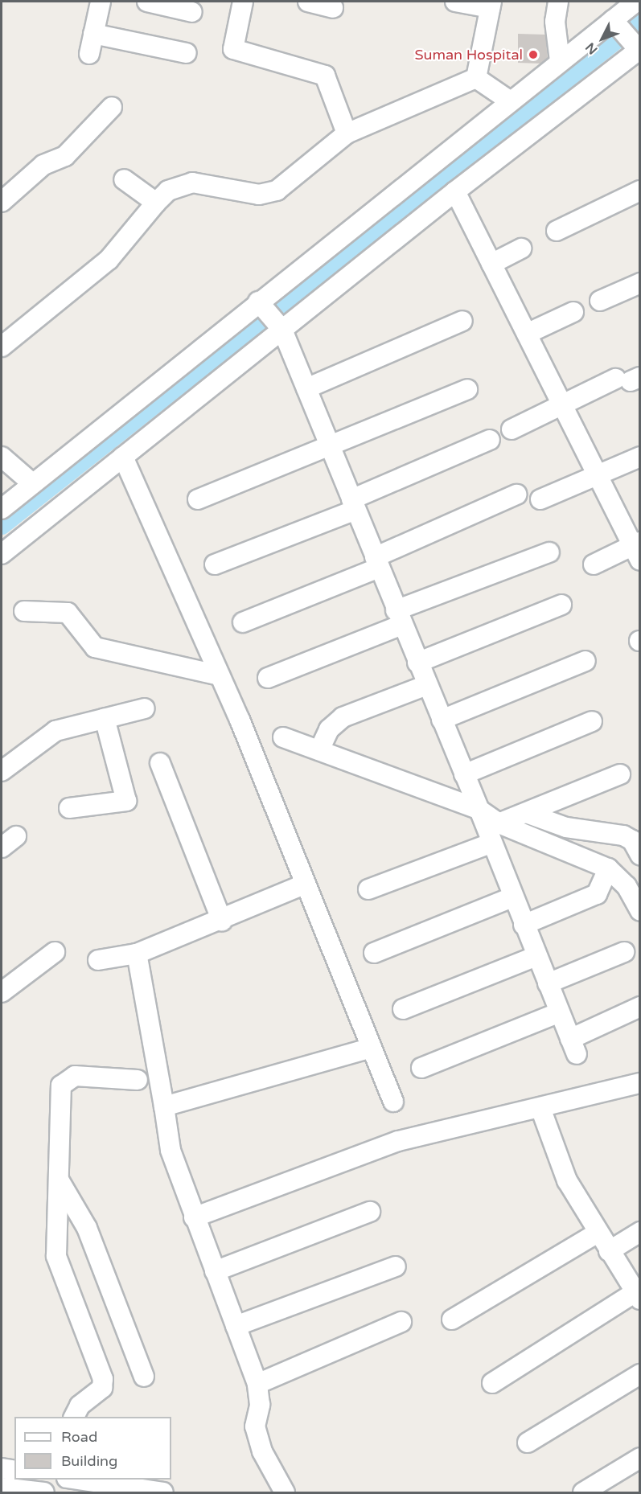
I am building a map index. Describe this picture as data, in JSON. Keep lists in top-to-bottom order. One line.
{"places":["Suman Hospital"],"legend":["Road","Building"],"north":"bottom left"}
